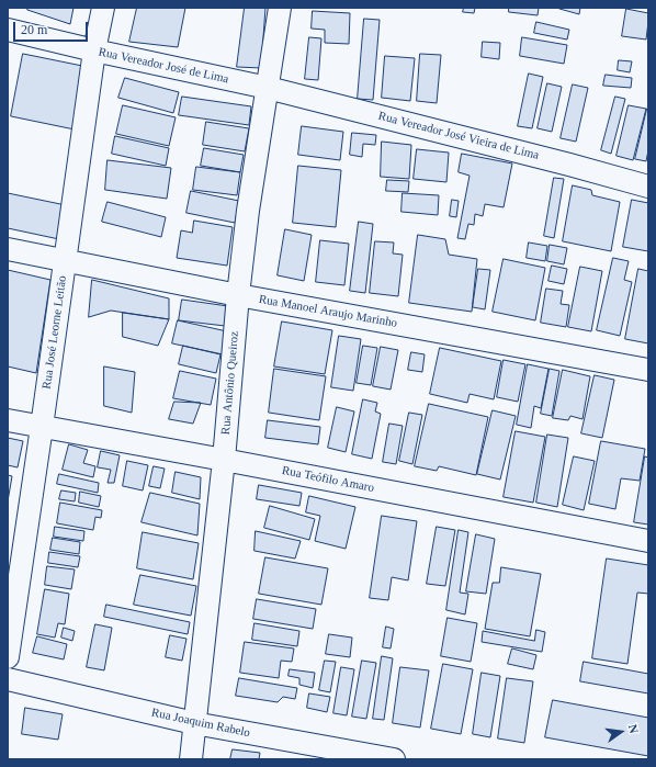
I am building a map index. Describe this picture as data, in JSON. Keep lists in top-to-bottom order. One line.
{"streets":{"street":["Rua Vereador José de Lima","Rua Vereador José Vieira de Lima","Rua Manoel Araujo Marinho","Rua José Leorne Leitão","Rua Antônio Queiroz","Rua Teófilo Amaro","Rua Joaquim Rabelo"]},"crossings":[["Rua Vereador José de Lima","Rua Vereador José Vieira de Lima"],["Rua Vereador José de Lima","Rua José Leorne Leitão"],["Rua Vereador José de Lima","Rua Antônio Queiroz"],["Rua Vereador José Vieira de Lima","Rua Antônio Queiroz"],["Rua Manoel Araujo Marinho","Rua José Leorne Leitão"],["Rua Manoel Araujo Marinho","Rua Antônio Queiroz"],["Rua José Leorne Leitão","Rua Teófilo Amaro"],["Rua Antônio Queiroz","Rua Teófilo Amaro"],["Rua Antônio Queiroz","Rua Joaquim Rabelo"]],"scale_bar":"20 m","north":"right"}
